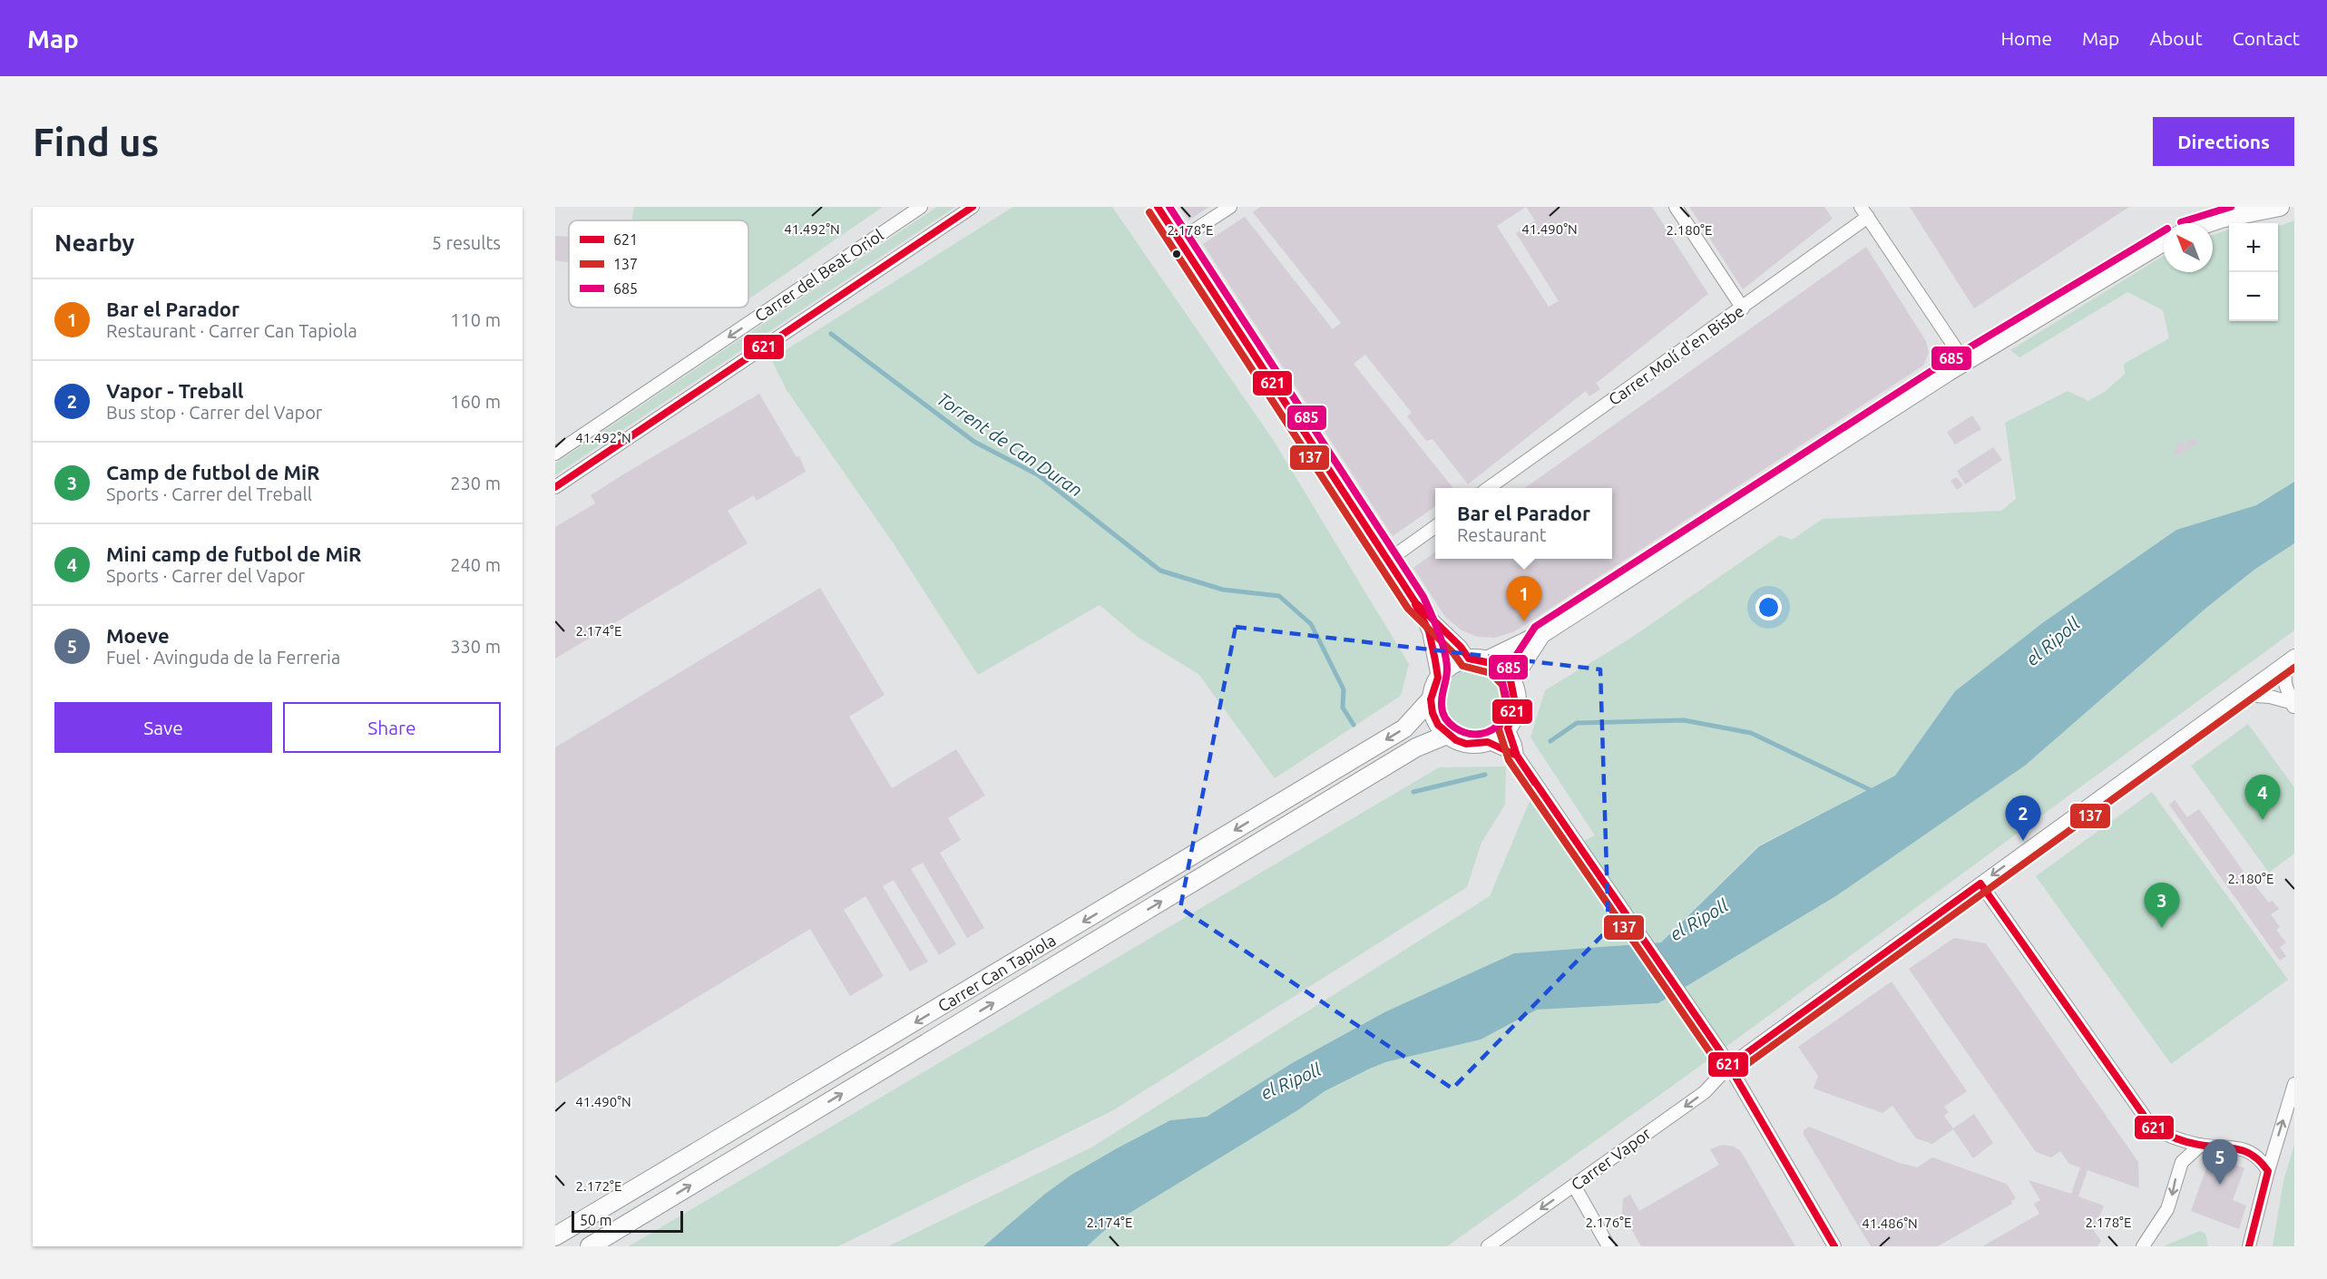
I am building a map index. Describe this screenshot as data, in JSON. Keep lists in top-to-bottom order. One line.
{"streets":{"street":["Carrer del Beat Oriol","Carrer Molí d'en Bisbe","Carrer Can Tapiola","Carrer Vapor"]},"one_way":["Carrer Vapor"],"water":["Torrent de Can Duran","el Ripoll"],"lines":["transit line 621","transit line 685","transit line 137"],"legend":["621","137","685"],"scale_bar":"50 m","north":"top left","page":{"header":"Map","nav":["Home","Map","About","Contact"],"buttons":["Directions",["Save","Share"]],"title":"Find us","heading":["Nearby","5 results"],"map_buttons":["+","−"],"list":[{"mark":"1","name":"Bar el Parador","note":"Restaurant · Carrer Can Tapiola","value":"110 m"},{"mark":"2","name":"Vapor - Treball","note":"Bus stop · Carrer del Vapor","value":"160 m"},{"mark":"3","name":"Camp de futbol de MiR","note":"Sports · Carrer del Treball","value":"230 m"},{"mark":"4","name":"Mini camp de futbol de MiR","note":"Sports · Carrer del Vapor","value":"240 m"},{"mark":"5","name":"Moeve","note":"Fuel · Avinguda de la Ferreria","value":"330 m"}],"popup":["Bar el Parador","Restaurant"],"pins":["1","4","2","3","5"],"scale":"50 m"},"coordinates":["41.492°N","41.490°N","2.178°E","2.180°E","2.174°E","2.172°E","2.176°E","41.486°N"]}
